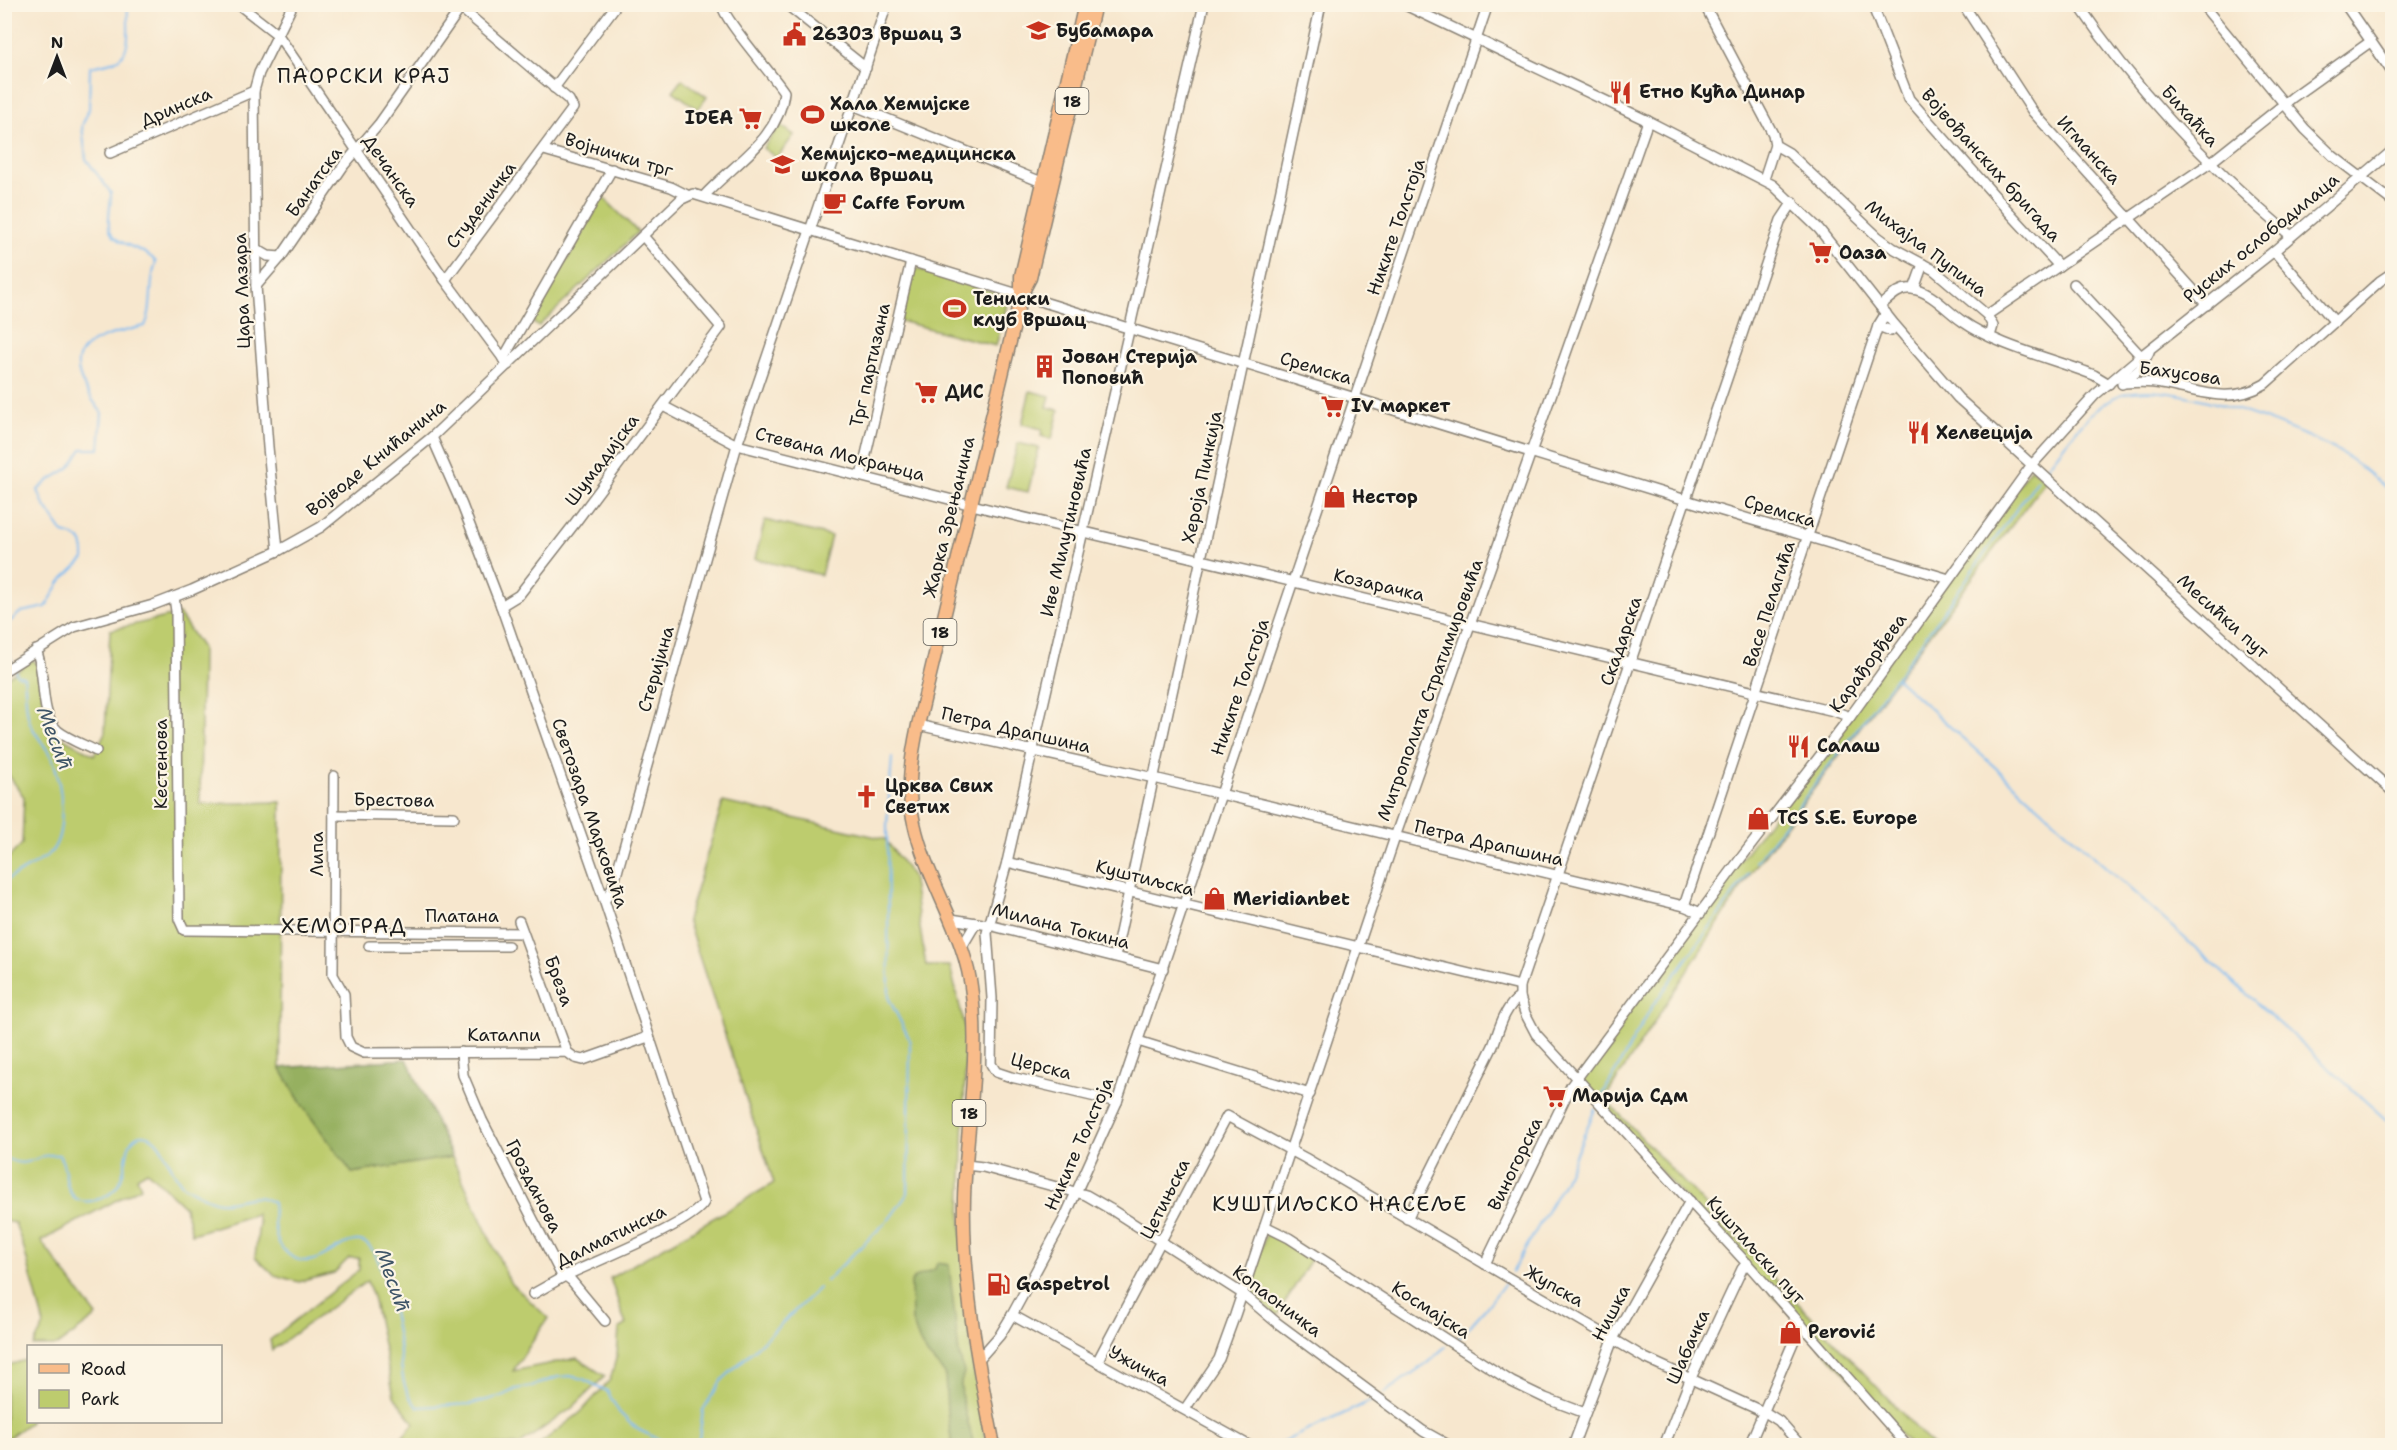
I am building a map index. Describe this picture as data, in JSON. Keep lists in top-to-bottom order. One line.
{"streets":{"main road":["18","Жарка Зрењанина"],"street":["Дринска","Бихаћка","Игманска","Војнички трг","Војвођанских бригада","Дечанска","Банатска","Студеничка","Никите Толстоја","Руских ослободилаца","Михајла Пупина","Цара Лазара","Трг партизана","Сремска","Бахусова","Стевана Мокрањца","Војводе Книћанина","Шумадијска","Хероја Пинкија","Иве Милутиновића","Козарачка","Васе Пелагића","Месићки пут","Скадарска","Карађорђева","Стеријина","Митрополита Стратимировића","Петра Драпшина","Кестенова","Брестова","Светозара Марковића","Липа","Куштиљска","Платана","Милана Токина","Бреза","Каталпи","Церска","Виногорска","Грозданова","Цетињска","Далматинска","Куштиљски пут","Жупска","Копаоничка","Космајска","Нишка","Шабачка","Ужичка"]},"crossings":[["18","Никите Толстоја"],["18","Жарка Зрењанина"],["18","Милана Токина"],["18","Копаоничка"],["Дринска","Цара Лазара"],["Бихаћка","Војвођанских бригада"],["Бихаћка","Руских ослободилаца"],["Игманска","Војвођанских бригада"],["Игманска","Руских ослободилаца"],["Војнички трг","Студеничка"],["Војнички трг","Сремска"],["Војнички трг","Војводе Книћанина"],["Војвођанских бригада","Михајла Пупина"],["Дечанска","Банатска"],["Дечанска","Студеничка"],["Дечанска","Цара Лазара"],["Дечанска","Војводе Книћанина"],["Банатска","Цара Лазара"],["Никите Толстоја","Сремска"],["Никите Толстоја","Козарачка"],["Никите Толстоја","Месићки пут"],["Никите Толстоја","Петра Драпшина"],["Никите Толстоја","Куштиљска"],["Никите Толстоја","Милана Токина"],["Никите Толстоја","Церска"],["Никите Толстоја","Копаоничка"],["Никите Толстоја","Ужичка"],["Руских ослободилаца","Михајла Пупина"],["Руских ослободилаца","Бахусова"],["Руских ослободилаца","Месићки пут"],["Руских ослободилаца","Карађорђева"],["Цара Лазара","Војводе Книћанина"],["Трг партизана","Сремска"],["Трг партизана","Стевана Мокрањца"],["Сремска","Хероја Пинкија"],["Сремска","Жарка Зрењанина"],["Сремска","Иве Милутиновића"],["Сремска","Васе Пелагића"],["Сремска","Скадарска"],["Сремска","Карађорђева"],["Сремска","Стеријина"],["Сремска","Митрополита Стратимировића"],["Стевана Мокрањца","Жарка Зрењанина"],["Стевана Мокрањца","Козарачка"],["Стевана Мокрањца","Стеријина"],["Војводе Книћанина","Шумадијска"],["Војводе Книћанина","Кестенова"],["Војводе Книћанина","Светозара Марковића"],["Шумадијска","Светозара Марковића"],["Хероја Пинкија","Козарачка"],["Хероја Пинкија","Петра Драпшина"],["Хероја Пинкија","Куштиљска"],["Хероја Пинкија","Милана Токина"],["Жарка Зрењанина","Козарачка"],["Жарка Зрењанина","Петра Драпшина"],["Жарка Зрењанина","Милана Токина"],["Иве Милутиновића","Козарачка"],["Иве Милутиновића","Петра Драпшина"],["Иве Милутиновића","Куштиљска"],["Иве Милутиновића","Милана Токина"],["Иве Милутиновића","Церска"],["Козарачка","Васе Пелагића"],["Козарачка","Скадарска"],["Козарачка","Карађорђева"],["Козарачка","Митрополита Стратимировића"],["Васе Пелагића","Месићки пут"],["Васе Пелагића","Петра Драпшина"],["Месићки пут","Скадарска"],["Месићки пут","Карађорђева"],["Месићки пут","Митрополита Стратимировића"],["Скадарска","Карађорђева"],["Скадарска","Петра Драпшина"],["Скадарска","Куштиљска"],["Скадарска","Виногорска"],["Скадарска","Куштиљски пут"],["Карађорђева","Петра Драпшина"],["Карађорђева","Виногорска"],["Карађорђева","Куштиљски пут"],["Стеријина","Светозара Марковића"],["Митрополита Стратимировића","Петра Драпшина"],["Митрополита Стратимировића","Куштиљска"],["Митрополита Стратимировића","Цетињска"],["Митрополита Стратимировића","Жупска"],["Митрополита Стратимировића","Копаоничка"],["Митрополита Стратимировића","Космајска"],["Митрополита Стратимировића","Ужичка"],["Кестенова","Платана"],["Брестова","Липа"],["Светозара Марковића","Каталпи"],["Светозара Марковића","Далматинска"],["Липа","Платана"],["Липа","Каталпи"],["Платана","Бреза"],["Бреза","Каталпи"],["Каталпи","Грозданова"],["Виногорска","Куштиљски пут"],["Виногорска","Жупска"],["Грозданова","Далматинска"],["Цетињска","Жупска"],["Цетињска","Копаоничка"],["Цетињска","Ужичка"],["Куштиљски пут","Нишка"],["Куштиљски пут","Шабачка"],["Жупска","Нишка"],["Жупска","Шабачка"],["Космајска","Нишка"]],"districts":["ПАОРСКИ КРАЈ","ХЕМОГРАД","КУШТИЉСКО НАСЕЉЕ"],"water":["Месић"],"places":{"school or university":["Бубамара","Хемијско-медицинска школа Вршац"],"public building":["26303 Вршац 3"],"restaurant":["Етно Кућа Динар","Хелвеција","Салаш"],"sports":["Хала Хемијске школе","Тениски клуб Вршац"],"supermarket":["IDEA","Оаза","ДИС","IV маркет","Марија Сдм"],"cafe":["Caffe Forum"],"building":["Јован Стерија Поповић"],"shop":["Нестор","TCS S.E. Europe","Meridianbet","Perović"],"church":["Црква Свих Светих"],"fuel station":["Gaspetrol"]},"legend":["Road","Park"],"north":"top"}
